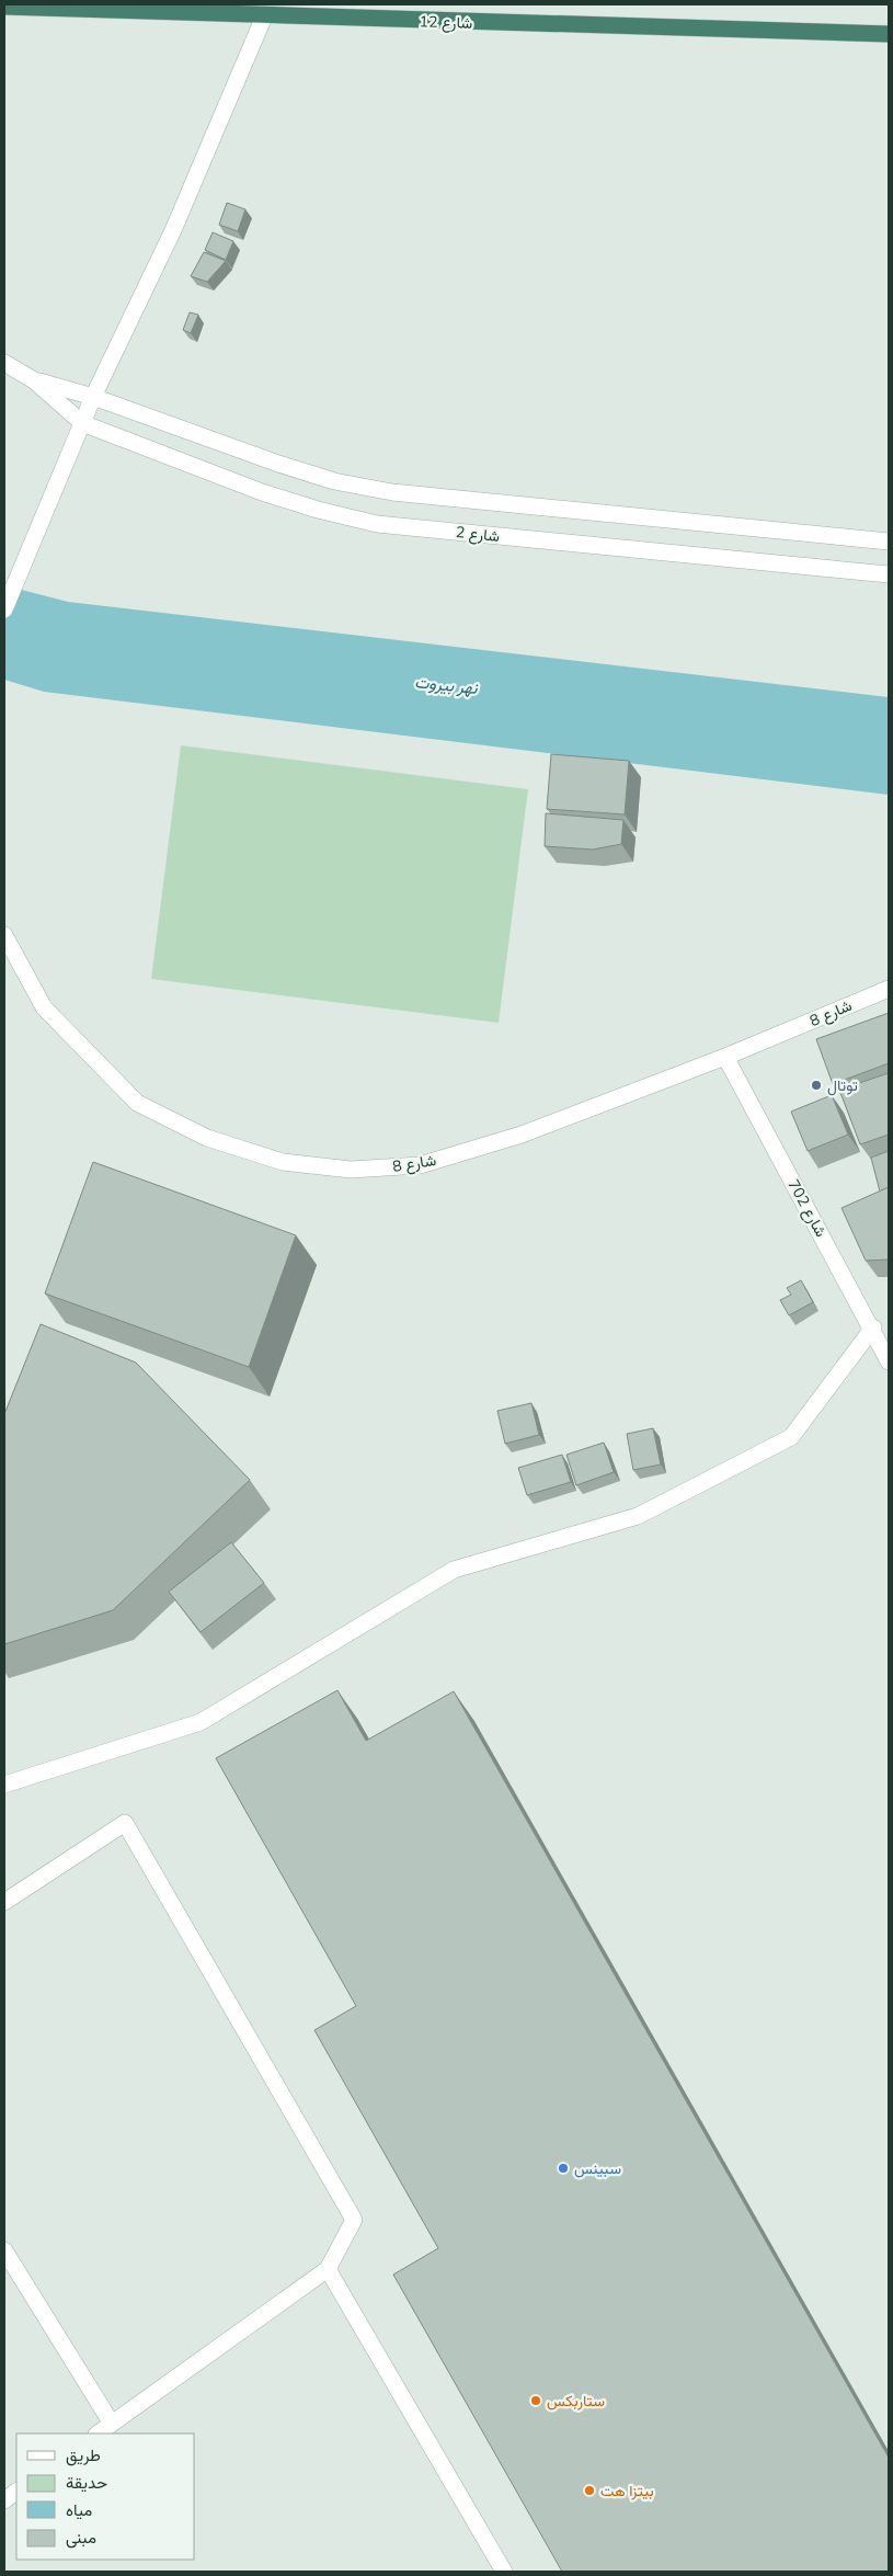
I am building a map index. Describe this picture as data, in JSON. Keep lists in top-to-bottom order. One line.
{"streets":{"highway":["شارع 12"],"street":["شارع 2","شارع 8","شارع 702"]},"crossings":[["شارع 8","شارع 702"]],"water":["نهر بيروت"],"places":["توتال","سبينس","ستاربكس","بيتزا هت"],"legend":["طريق","حديقة","مياه","مبنى"]}
